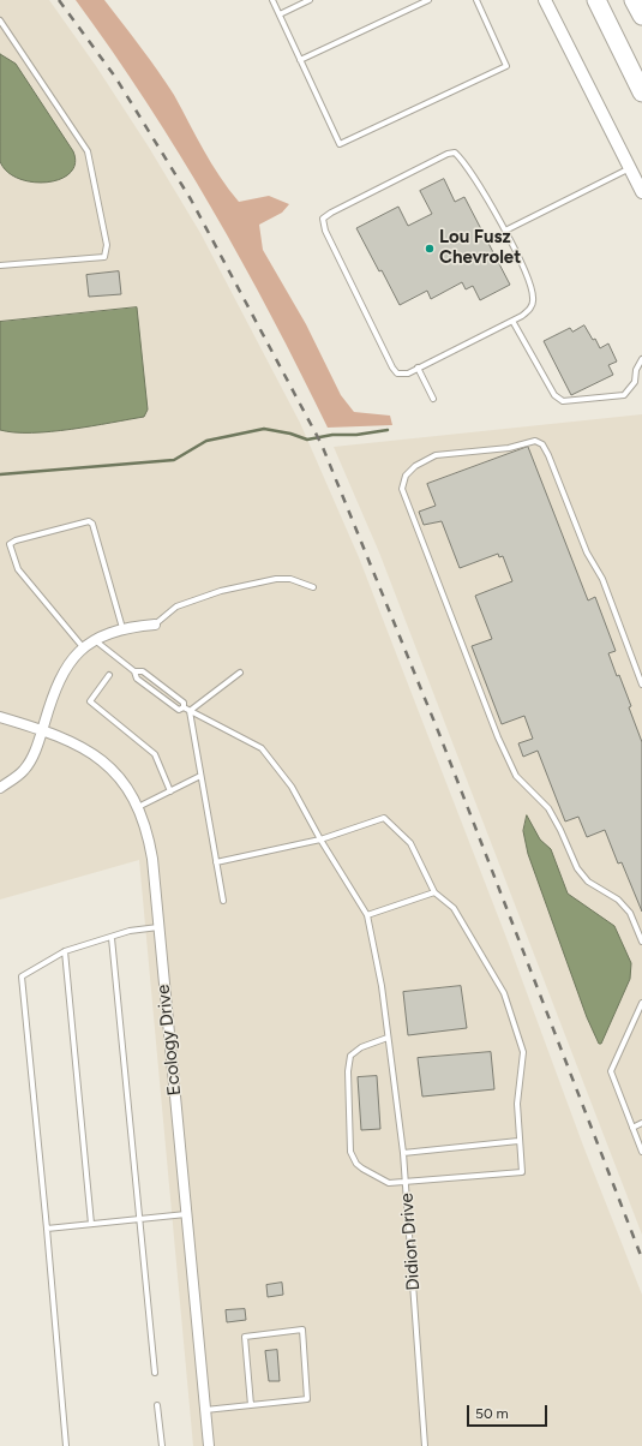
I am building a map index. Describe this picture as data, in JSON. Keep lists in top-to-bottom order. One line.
{"streets":{"street":["Ecology Drive"],"lane":["Didion Drive"]},"places":["Lou Fusz Chevrolet"],"scale_bar":"50 m"}
